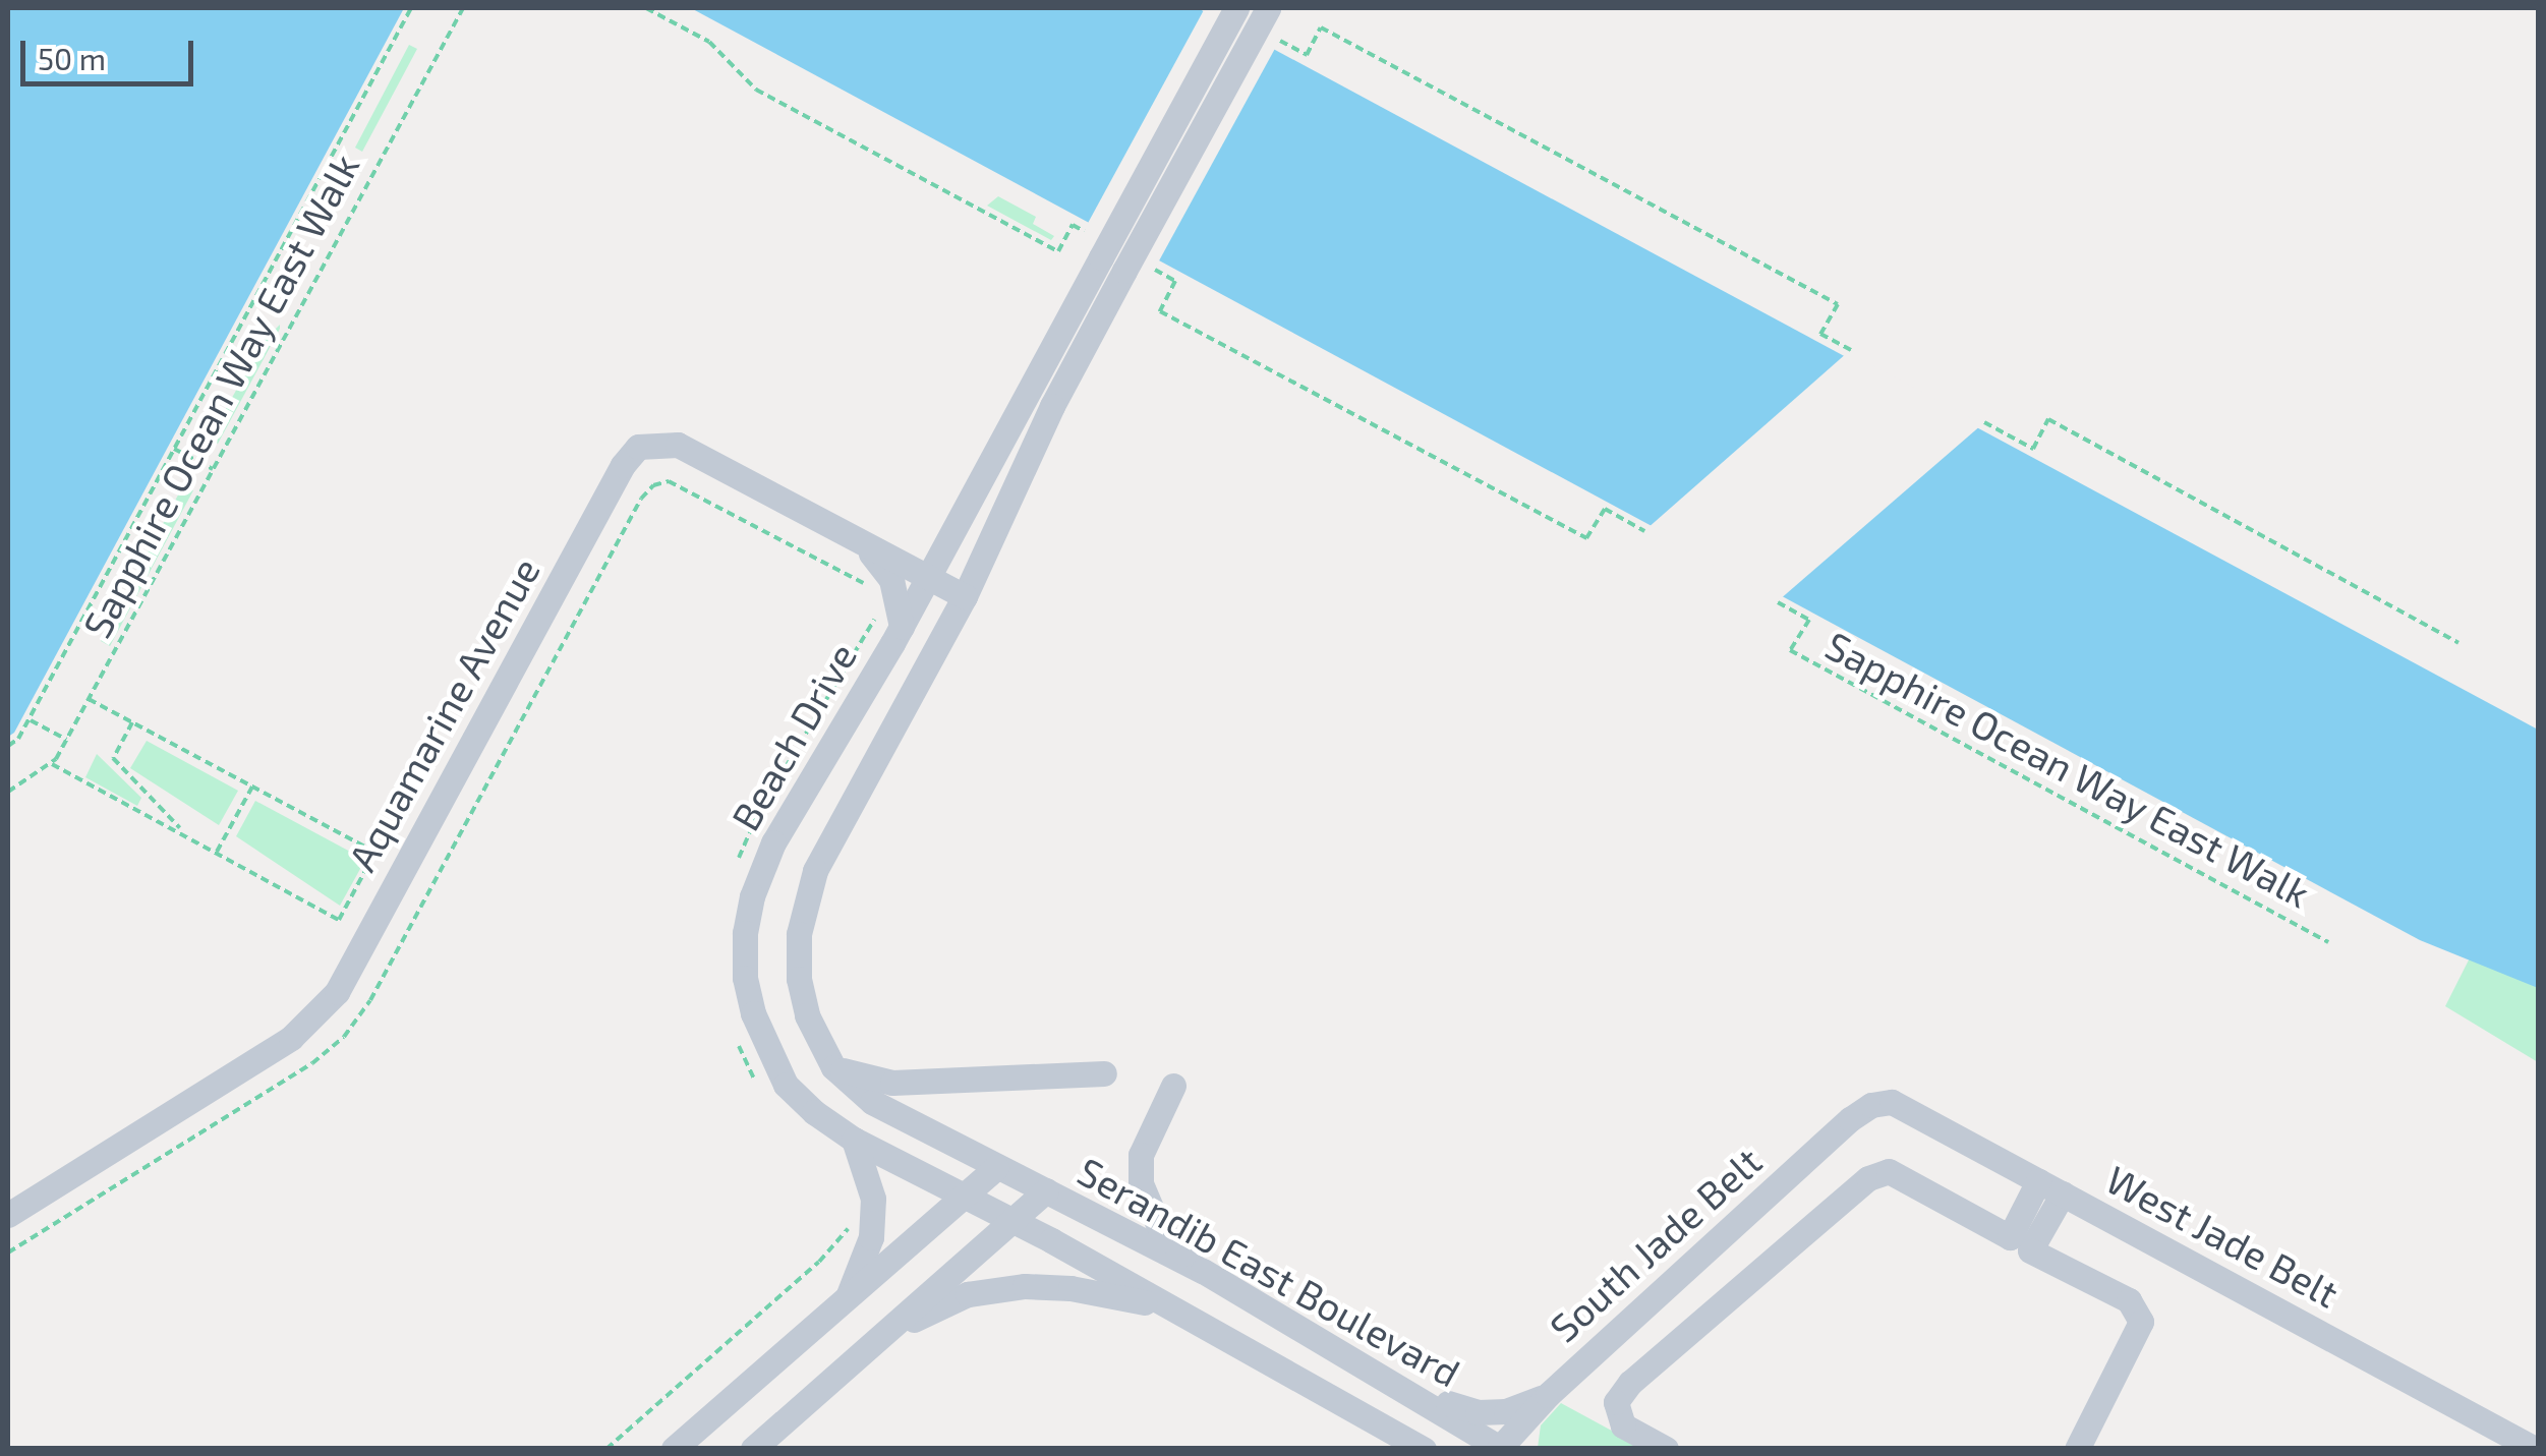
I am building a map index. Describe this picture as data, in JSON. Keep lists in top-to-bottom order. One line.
{"streets":{"street":["Aquamarine Avenue","Beach Drive","West Jade Belt","South Jade Belt","Serandib East Boulevard"],"path":["Sapphire Ocean Way East Walk"]},"crossings":[["Aquamarine Avenue","Beach Drive"],["Beach Drive","Serandib East Boulevard"],["West Jade Belt","South Jade Belt"],["South Jade Belt","Serandib East Boulevard"]],"scale_bar":"50 m"}
